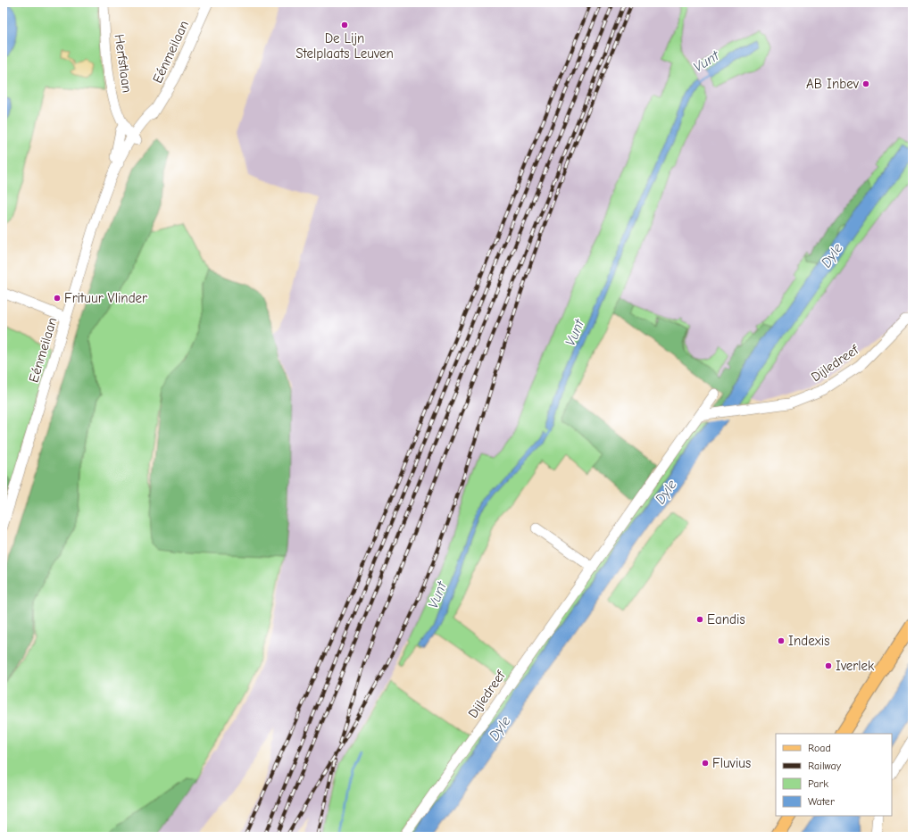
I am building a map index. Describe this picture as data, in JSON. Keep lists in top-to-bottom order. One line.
{"streets":{"street":["Eénmeilaan","Herfstlaan","Dijledreef"]},"crossings":[["Eénmeilaan","Herfstlaan"]],"water":["Vunt","Dyle"],"places":["De Lijn Stelplaats Leuven","AB Inbev","Frituur Vlinder","Eandis","Indexis","Iverlek","Fluvius"],"legend":["Road","Railway","Park","Water"]}
